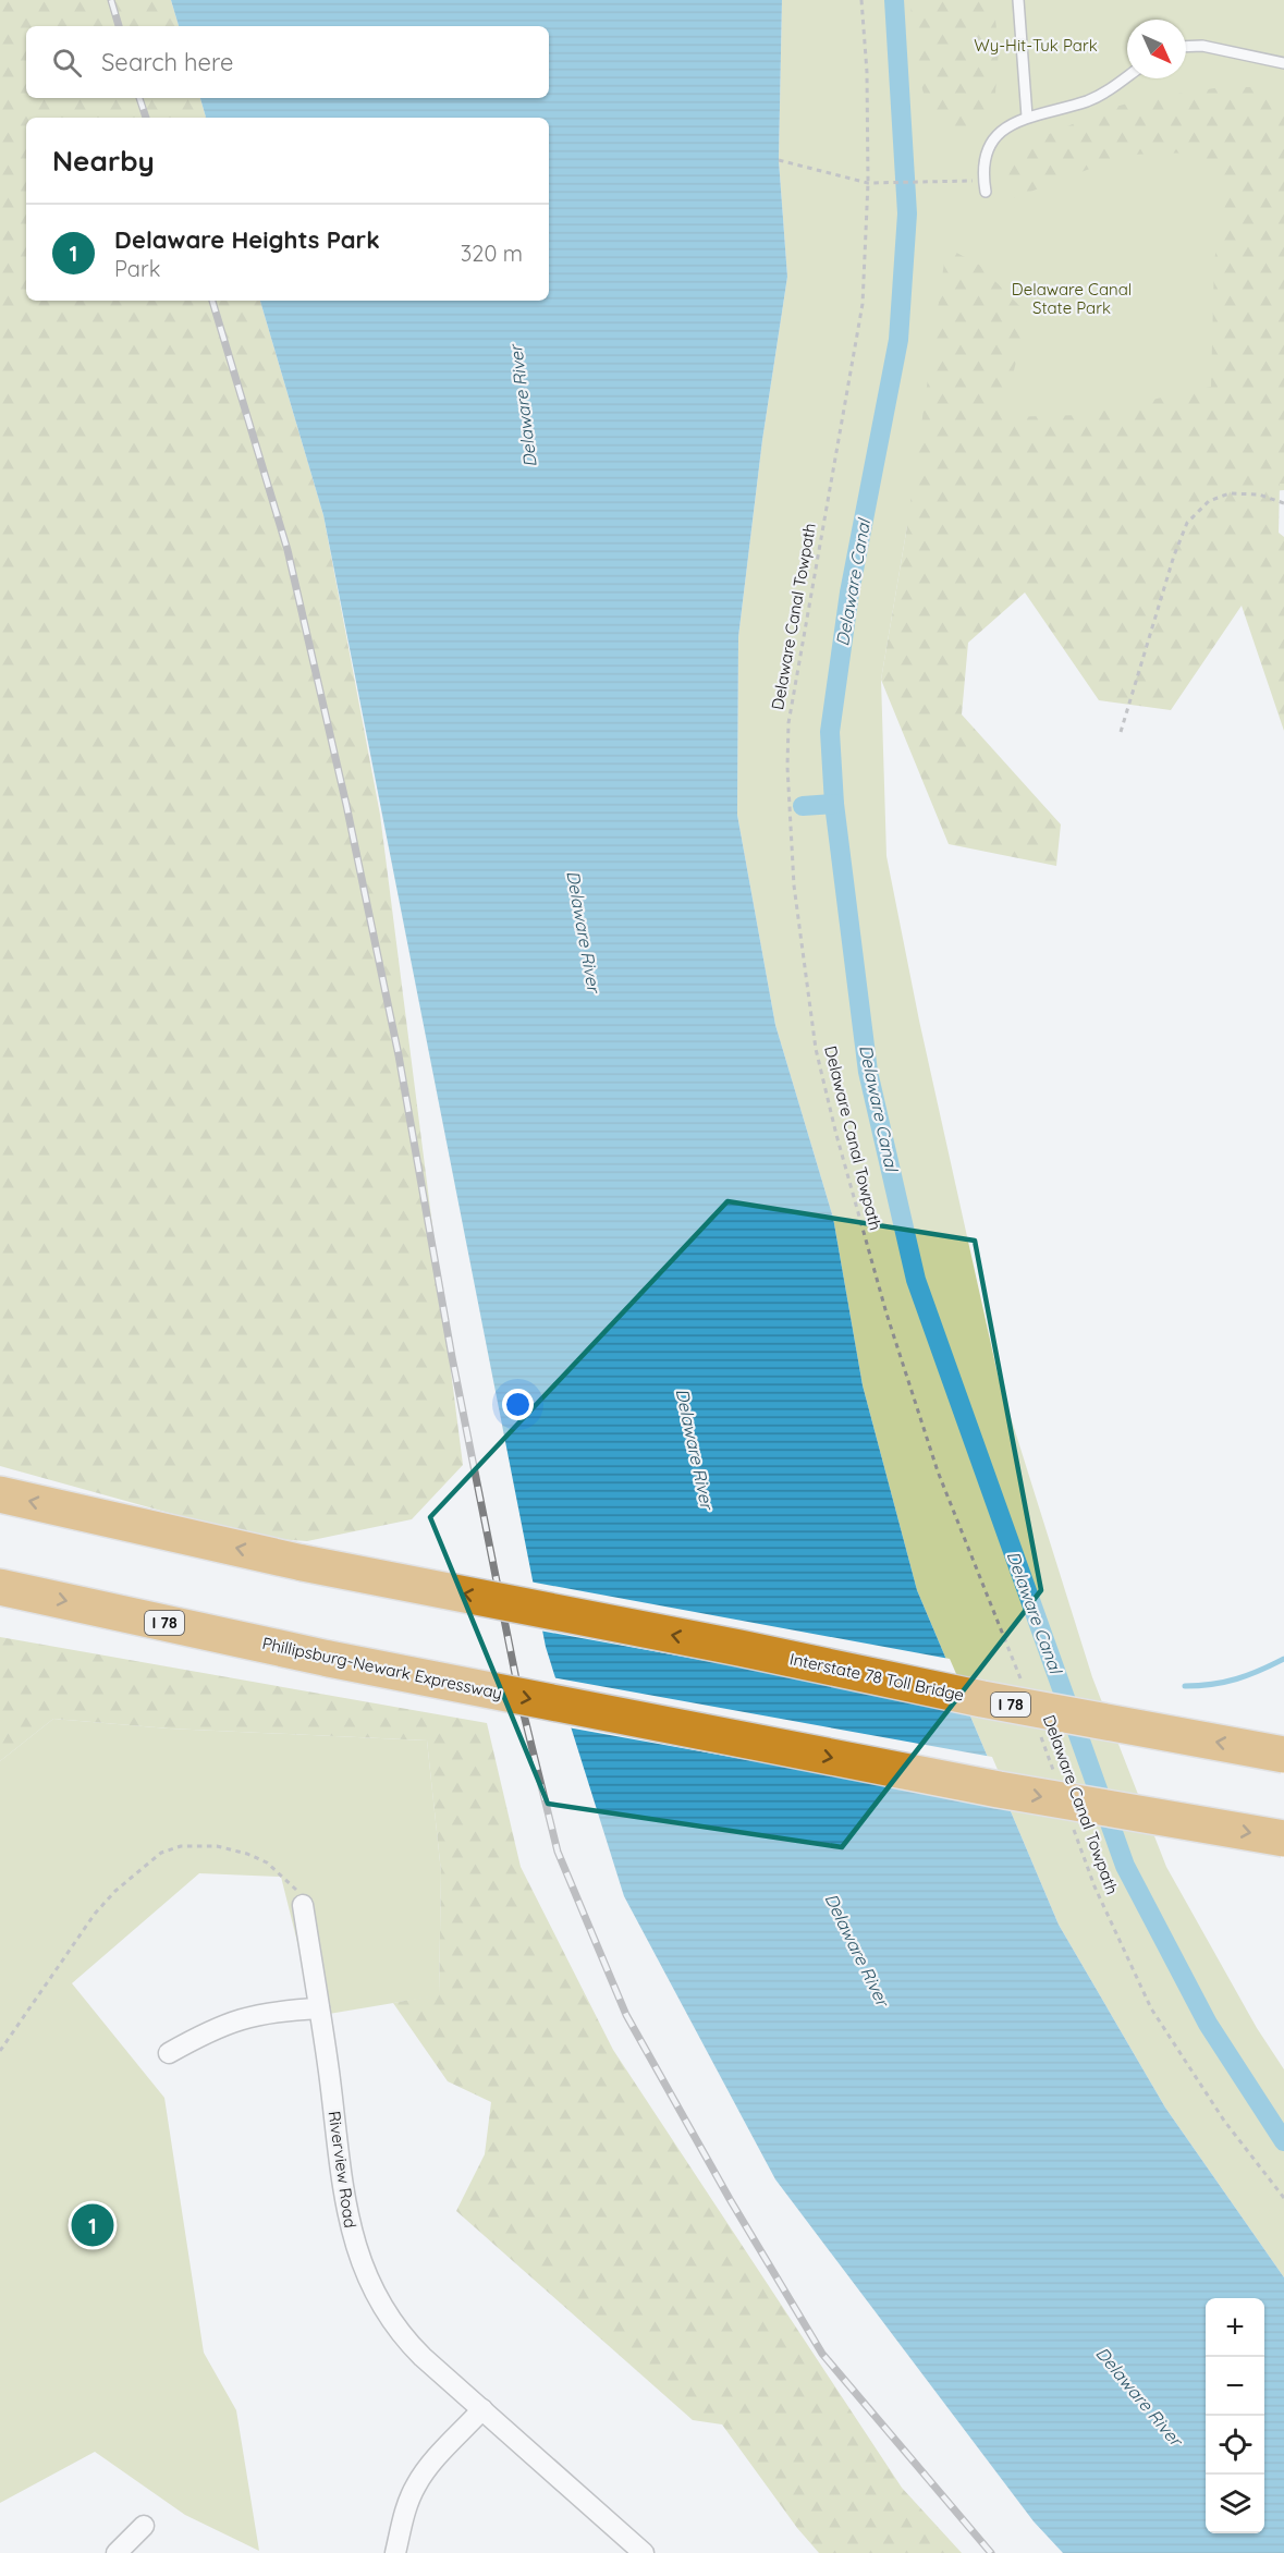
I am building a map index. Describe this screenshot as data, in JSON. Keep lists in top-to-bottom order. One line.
{"streets":{"highway":["I 78","Phillipsburg-Newark Expressway","Interstate 78 Toll Bridge"],"street":["Riverview Road"],"path":["Delaware Canal Towpath"]},"one_way":["Phillipsburg-Newark Expressway","Interstate 78 Toll Bridge"],"water":["Delaware River","Delaware Canal"],"parks":["Wy-Hit-Tuk Park","Delaware Canal State Park"],"north":"bottom right","page":{"search":"Search here","heading":"Nearby","list":[{"mark":"1","name":"Delaware Heights Park","note":"Park","value":"320 m"}],"pins":"1","map_buttons":["+","−"]}}
